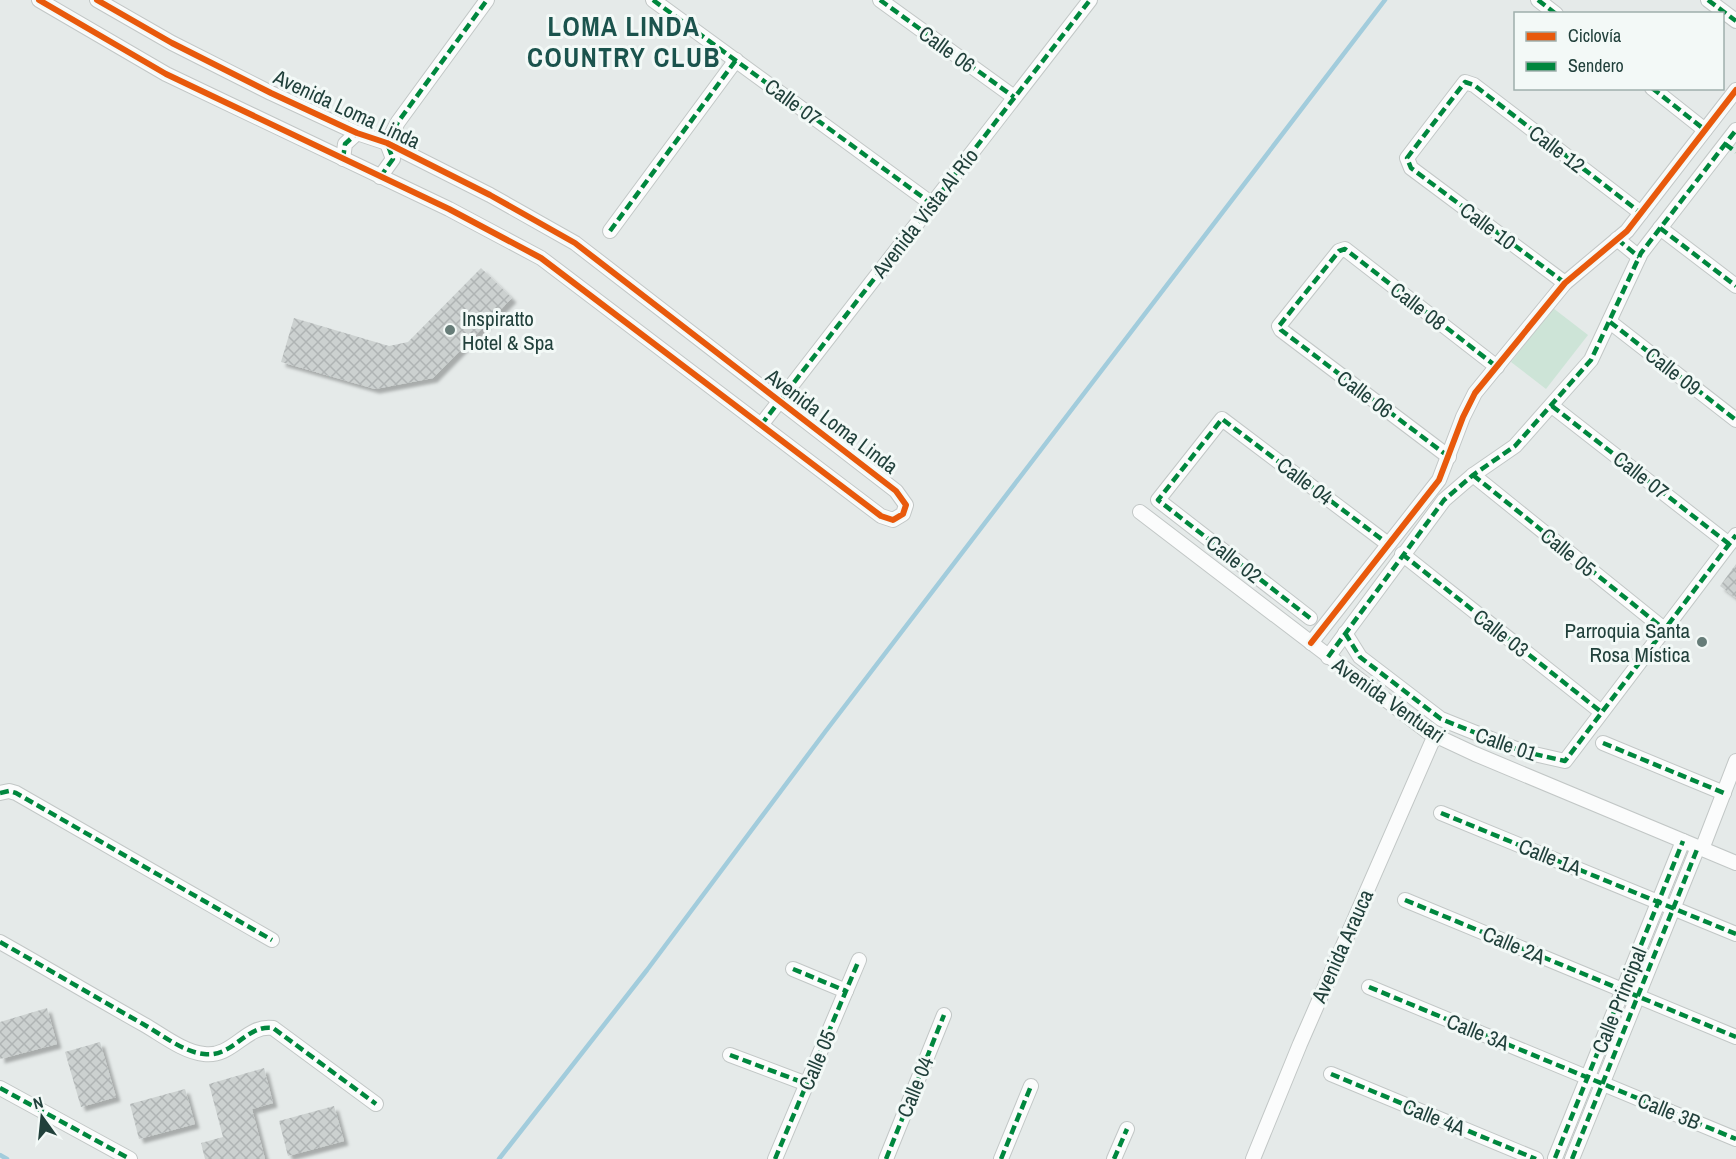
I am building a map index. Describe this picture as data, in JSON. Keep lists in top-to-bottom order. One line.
{"streets":{"street":["Calle 06","Calle 07","Avenida Loma Linda","Calle 12","Avenida Vista Al Río","Calle 10","Calle 08","Calle 09","Calle 04","Calle 05","Calle 02","Calle 03","Avenida Ventuari","Calle 01","Calle 1A","Calle 2A","Avenida Arauca","Calle Principal","Calle 3A","Calle 3B","Calle 4A"]},"crossings":[["Calle 06","Avenida Vista Al Río"],["Calle 06","Calle 08"],["Calle 07","Avenida Vista Al Río"],["Avenida Loma Linda","Avenida Vista Al Río"],["Calle 12","Calle 10"],["Calle 04","Calle 02"],["Calle 03","Calle 01"],["Avenida Ventuari","Avenida Arauca"],["Avenida Ventuari","Calle Principal"],["Calle 1A","Calle Principal"],["Calle 2A","Calle Principal"],["Calle Principal","Calle 3A"],["Calle Principal","Calle 3B"],["Calle 3A","Calle 3B"]],"districts":["LOMA LINDA COUNTRY CLUB"],"places":["Inspiratto Hotel & Spa","Parroquia Santa Rosa Mística"],"legend":["Ciclovía","Sendero"],"north":"top"}
